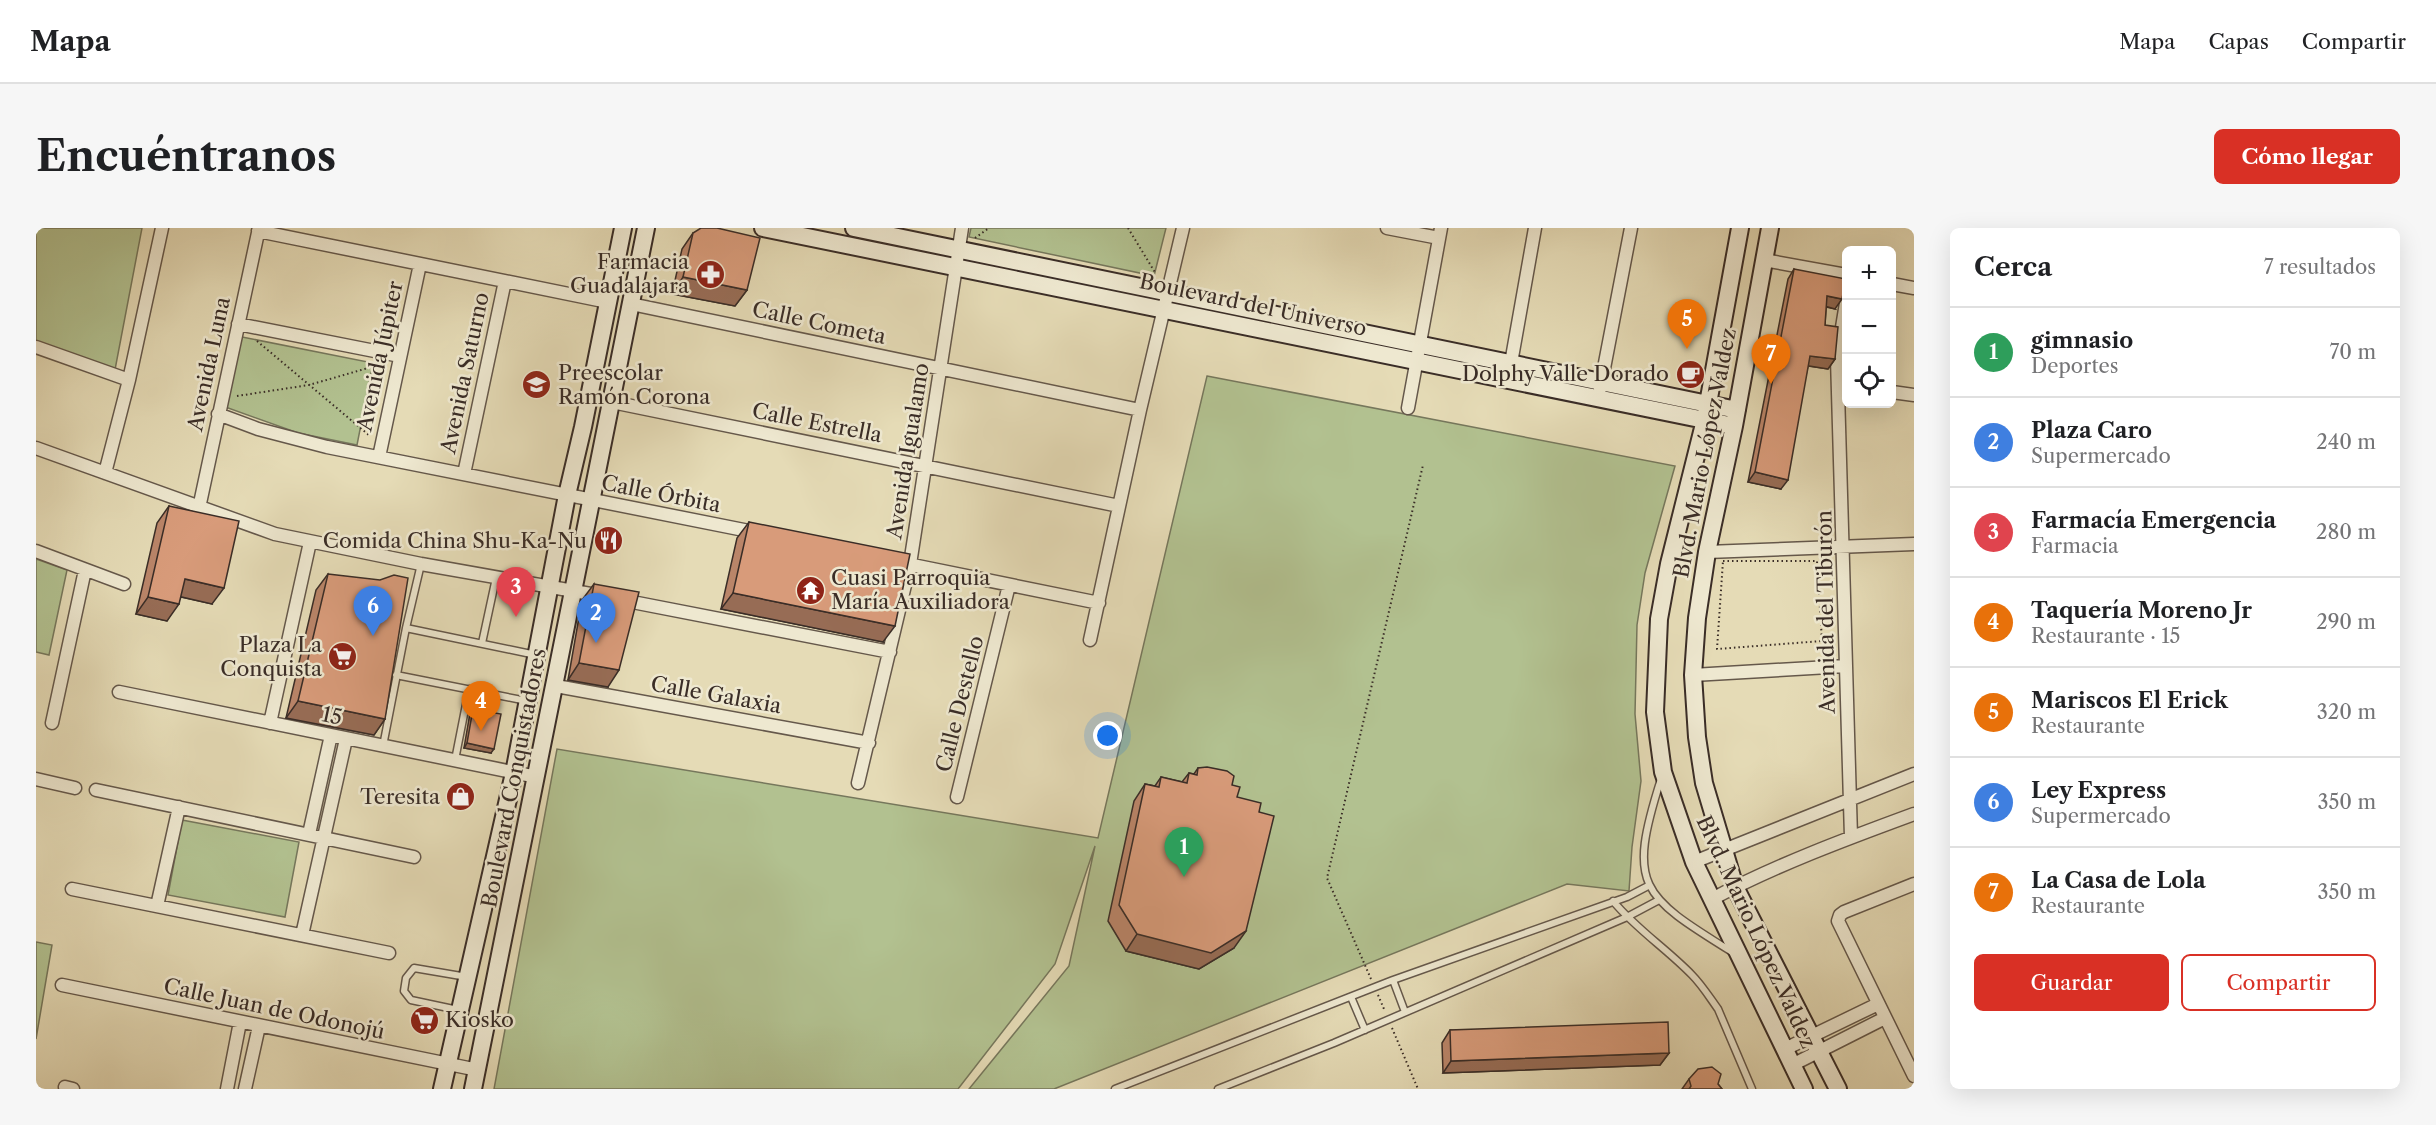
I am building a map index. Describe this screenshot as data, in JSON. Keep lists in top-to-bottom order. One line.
{"streets":{"street":["Boulevard del Universo","Calle Cometa","Avenida Júpiter","Avenida Luna","Avenida Saturno","Calle Estrella","Avenida Igualamo","Blvd. Mario López Valdez","Calle Órbita","Avenida del Tiburón","Calle Galaxia","Calle Destello","15","Boulevard Conquistadores","Calle Juan de Odonojú"]},"crossings":[["Boulevard del Universo","Avenida Igualamo"],["Boulevard del Universo","Blvd. Mario López Valdez"],["Calle Cometa","Avenida Igualamo"],["Calle Cometa","Boulevard Conquistadores"],["Avenida Júpiter","Calle Órbita"],["Avenida Luna","Calle Órbita"],["Avenida Saturno","Calle Órbita"],["Calle Estrella","Avenida Igualamo"],["Calle Estrella","Boulevard Conquistadores"],["Avenida Igualamo","Calle Galaxia"],["Calle Órbita","Boulevard Conquistadores"],["Calle Galaxia","Boulevard Conquistadores"],["15","Boulevard Conquistadores"],["Boulevard Conquistadores","Calle Juan de Odonojú"]],"places":{"pharmacy":["Farmacia Guadalajara"],"cafe":["Dolphy Valle Dorado"],"school or university":["Preescolar Ramón Corona"],"restaurant":["Comida China Shu-Ka-Nu"],"temple":["Cuasi Parroquia María Auxiliadora"],"supermarket":["Plaza La Conquista","Kiosko"],"shop":["Teresita"]},"page":{"header":"Mapa","nav":["Mapa","Capas","Compartir"],"buttons":["Cómo llegar",["Guardar","Compartir"]],"title":"Encuéntranos","heading":["Cerca","7 resultados"],"map_buttons":["+","−"],"pins":["5","7","3","6","2","4","1"],"list":[{"mark":"1","name":"gimnasio","note":"Deportes","value":"70 m"},{"mark":"2","name":"Plaza Caro","note":"Supermercado","value":"240 m"},{"mark":"3","name":"Farmacía Emergencia","note":"Farmacia","value":"280 m"},{"mark":"4","name":"Taquería Moreno Jr","note":"Restaurante · 15","value":"290 m"},{"mark":"5","name":"Mariscos El Erick","note":"Restaurante","value":"320 m"},{"mark":"6","name":"Ley Express","note":"Supermercado","value":"350 m"},{"mark":"7","name":"La Casa de Lola","note":"Restaurante","value":"350 m"}]}}
